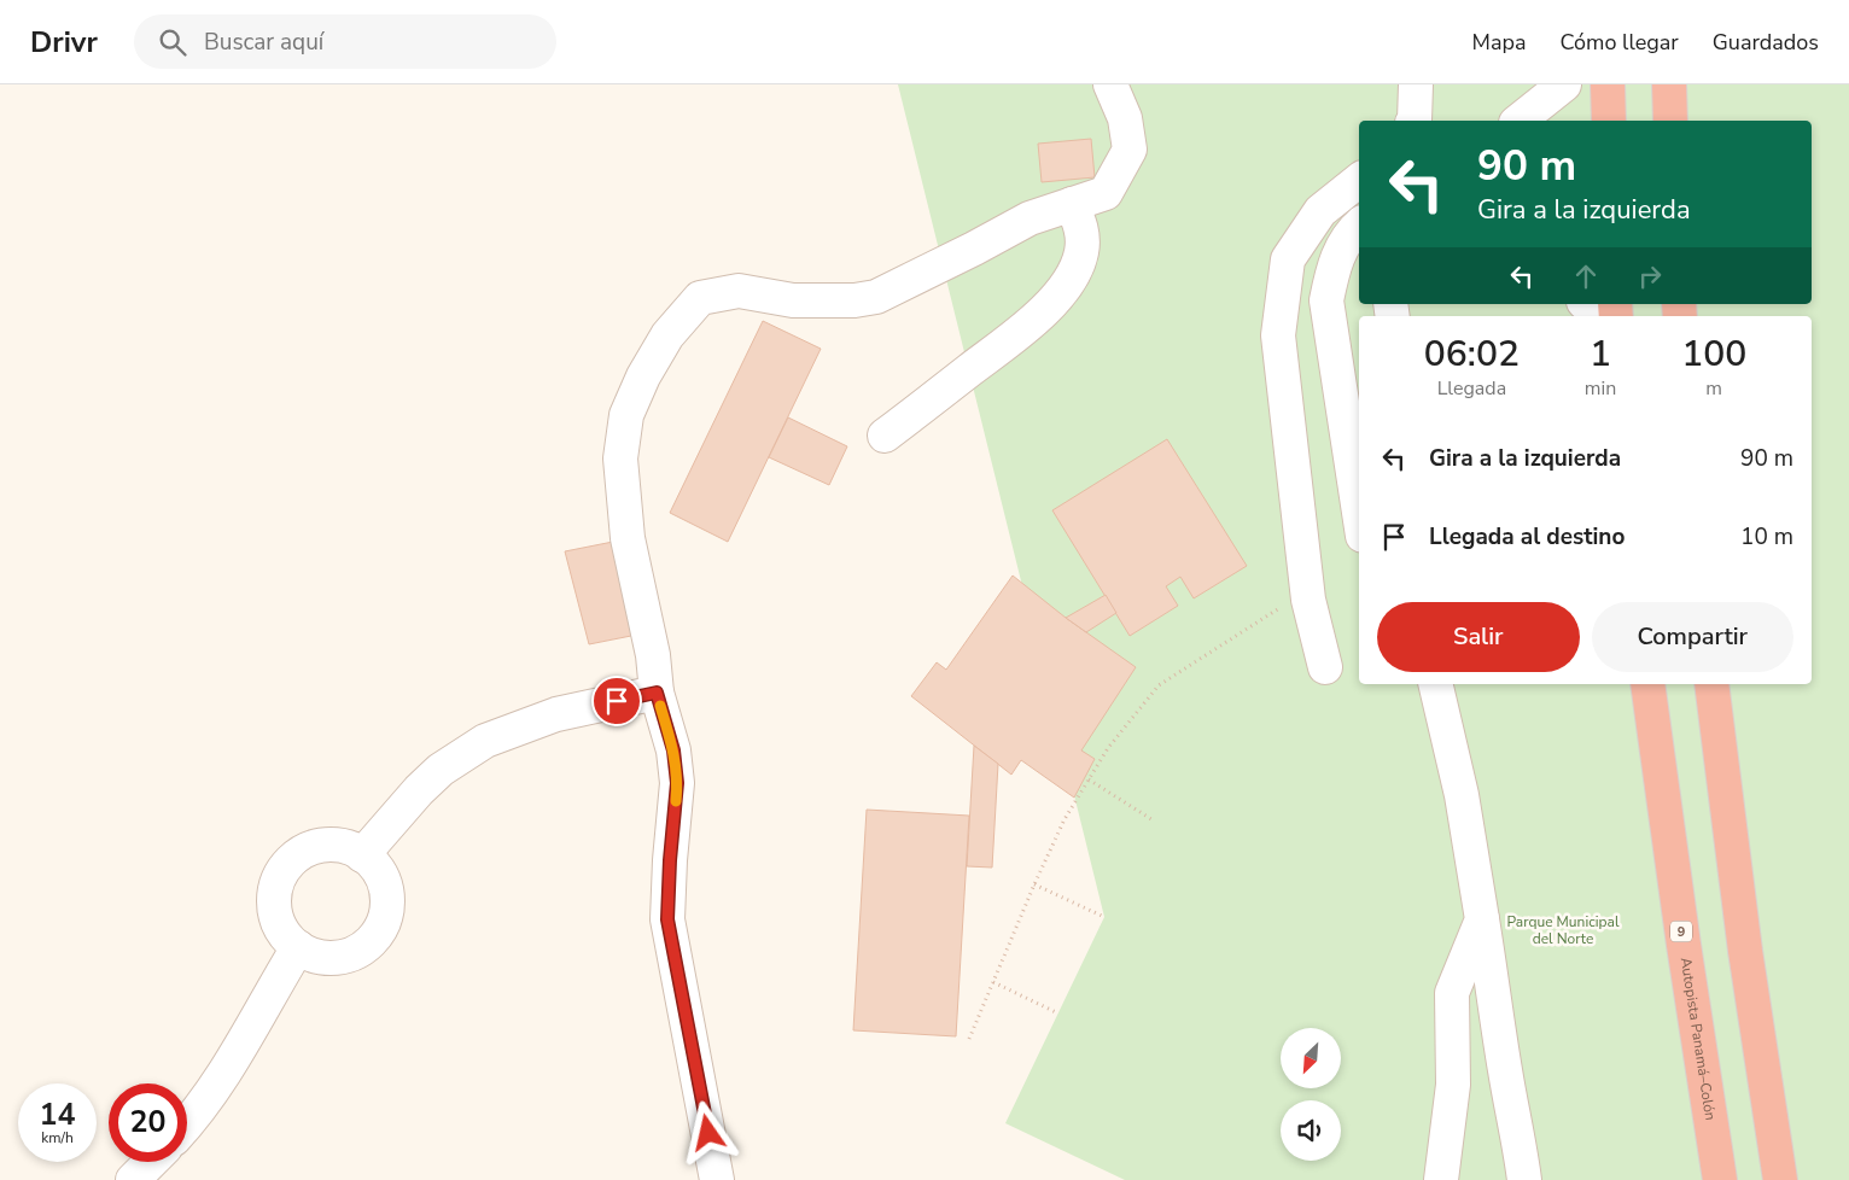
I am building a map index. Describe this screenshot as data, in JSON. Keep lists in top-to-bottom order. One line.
{"streets":{"highway":["9","Autopista Panamá–Colón"]},"parks":["Parque Municipal del Norte"],"north":"bottom left","page":{"header":"Drivr","search":"Buscar aquí","nav":["Mapa","Cómo llegar","Guardados"],"turn":["90 m","Gira a la izquierda"],"eta":["06:02","Llegada","1","min","100","m"],"list":[{"name":"Gira a la izquierda","value":"90 m"},{"name":"Llegada al destino","value":"10 m"}],"buttons":["Salir","Compartir"],"speed":"14 km/h","limit":"20"}}
